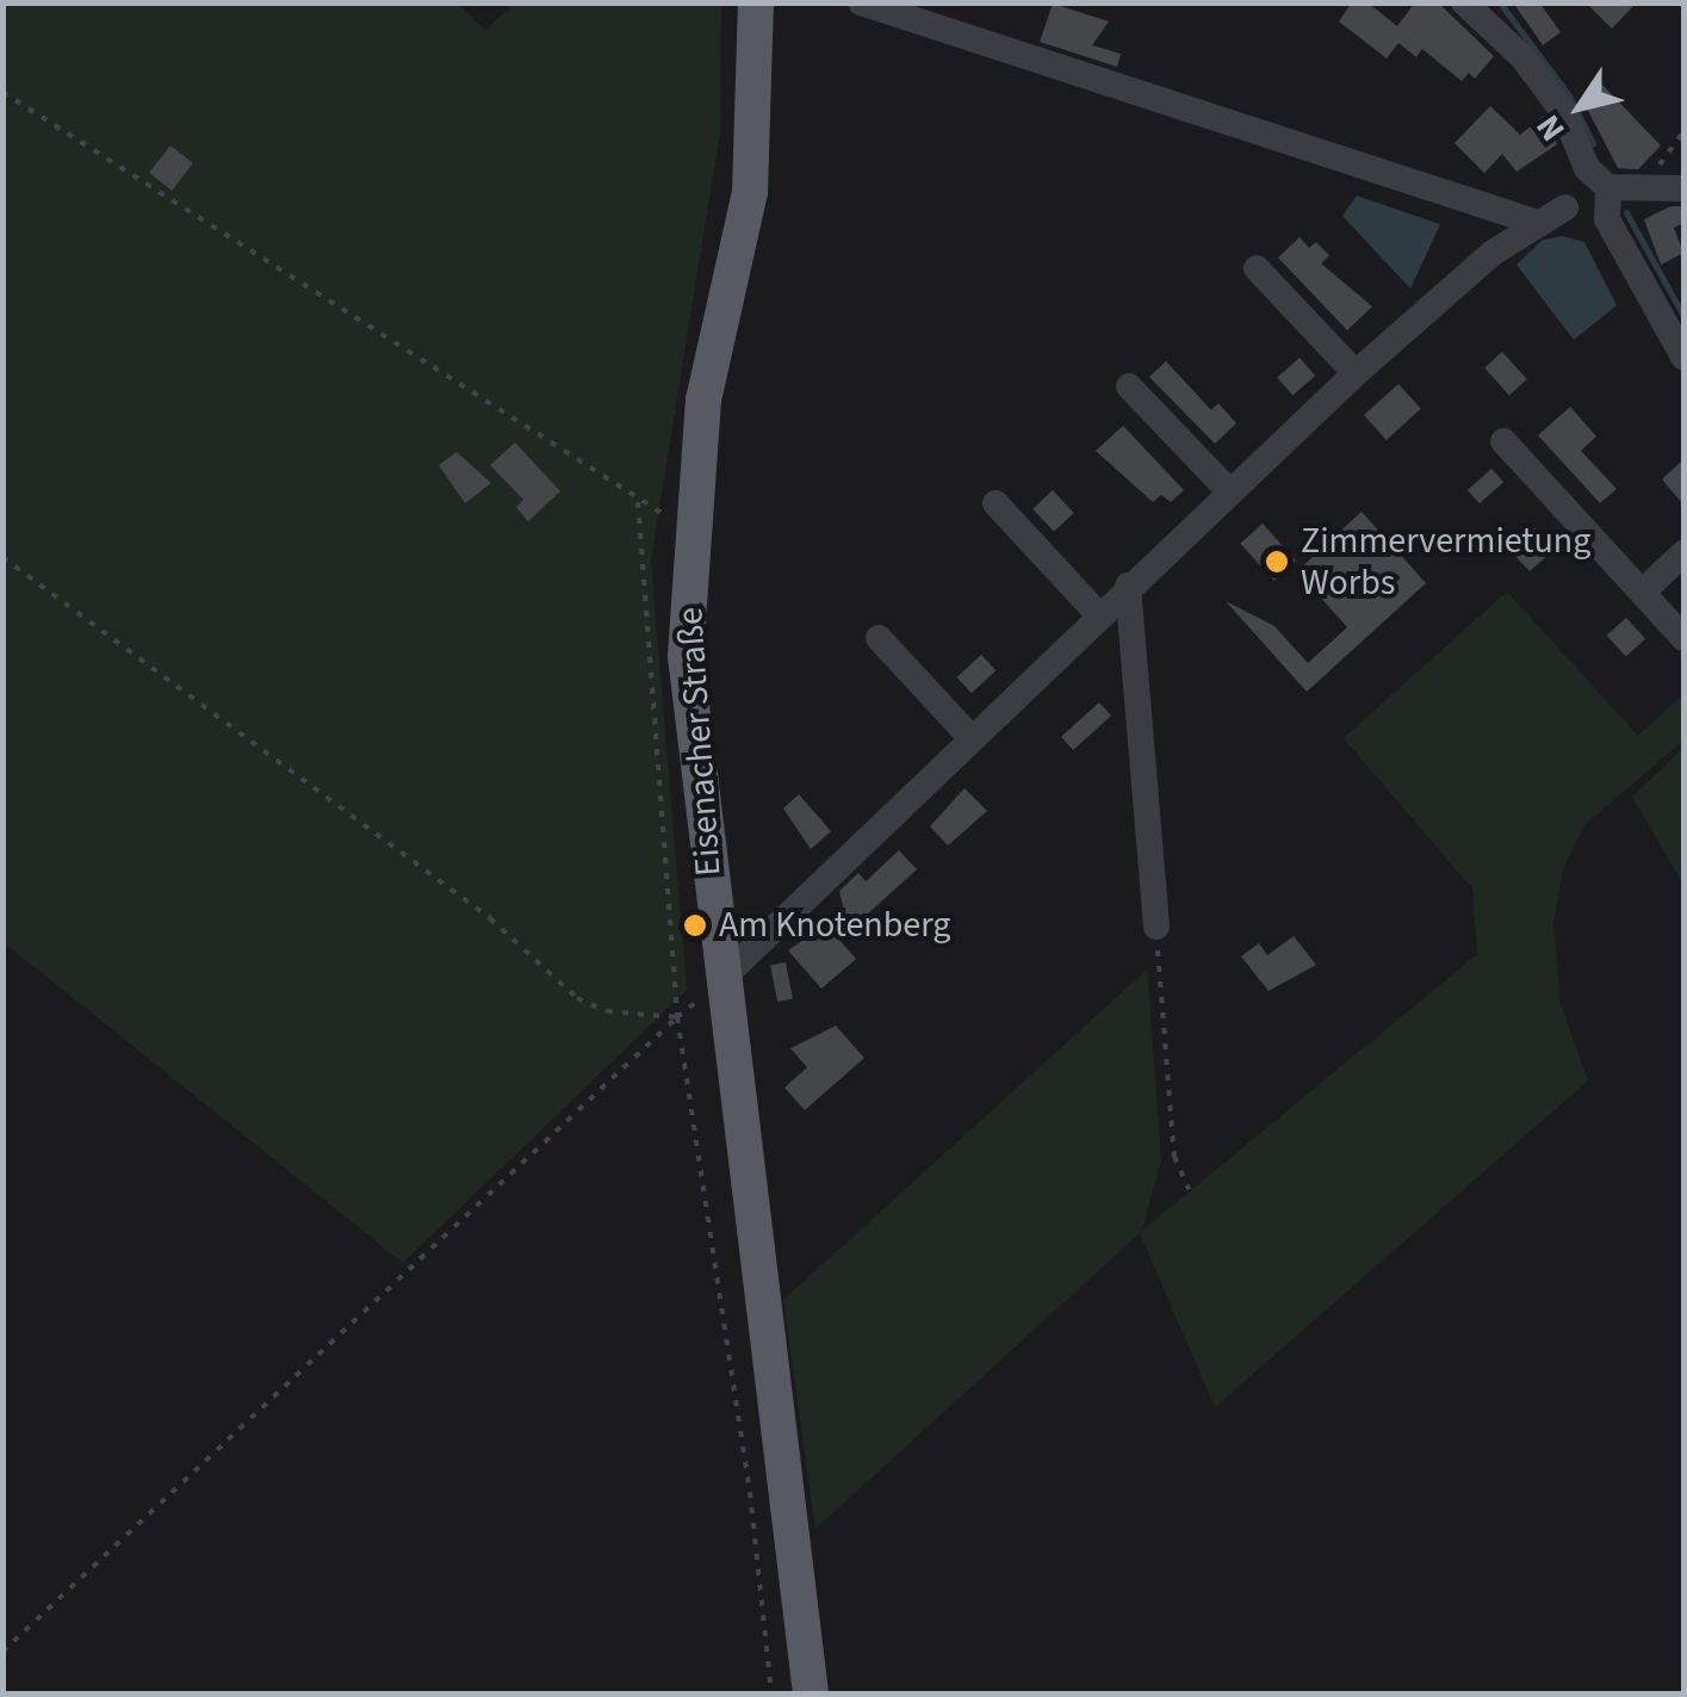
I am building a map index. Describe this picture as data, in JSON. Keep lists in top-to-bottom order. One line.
{"streets":{"main road":["Eisenacher Straße"]},"places":["Zimmervermietung Worbs","Am Knotenberg"],"north":"bottom left"}
